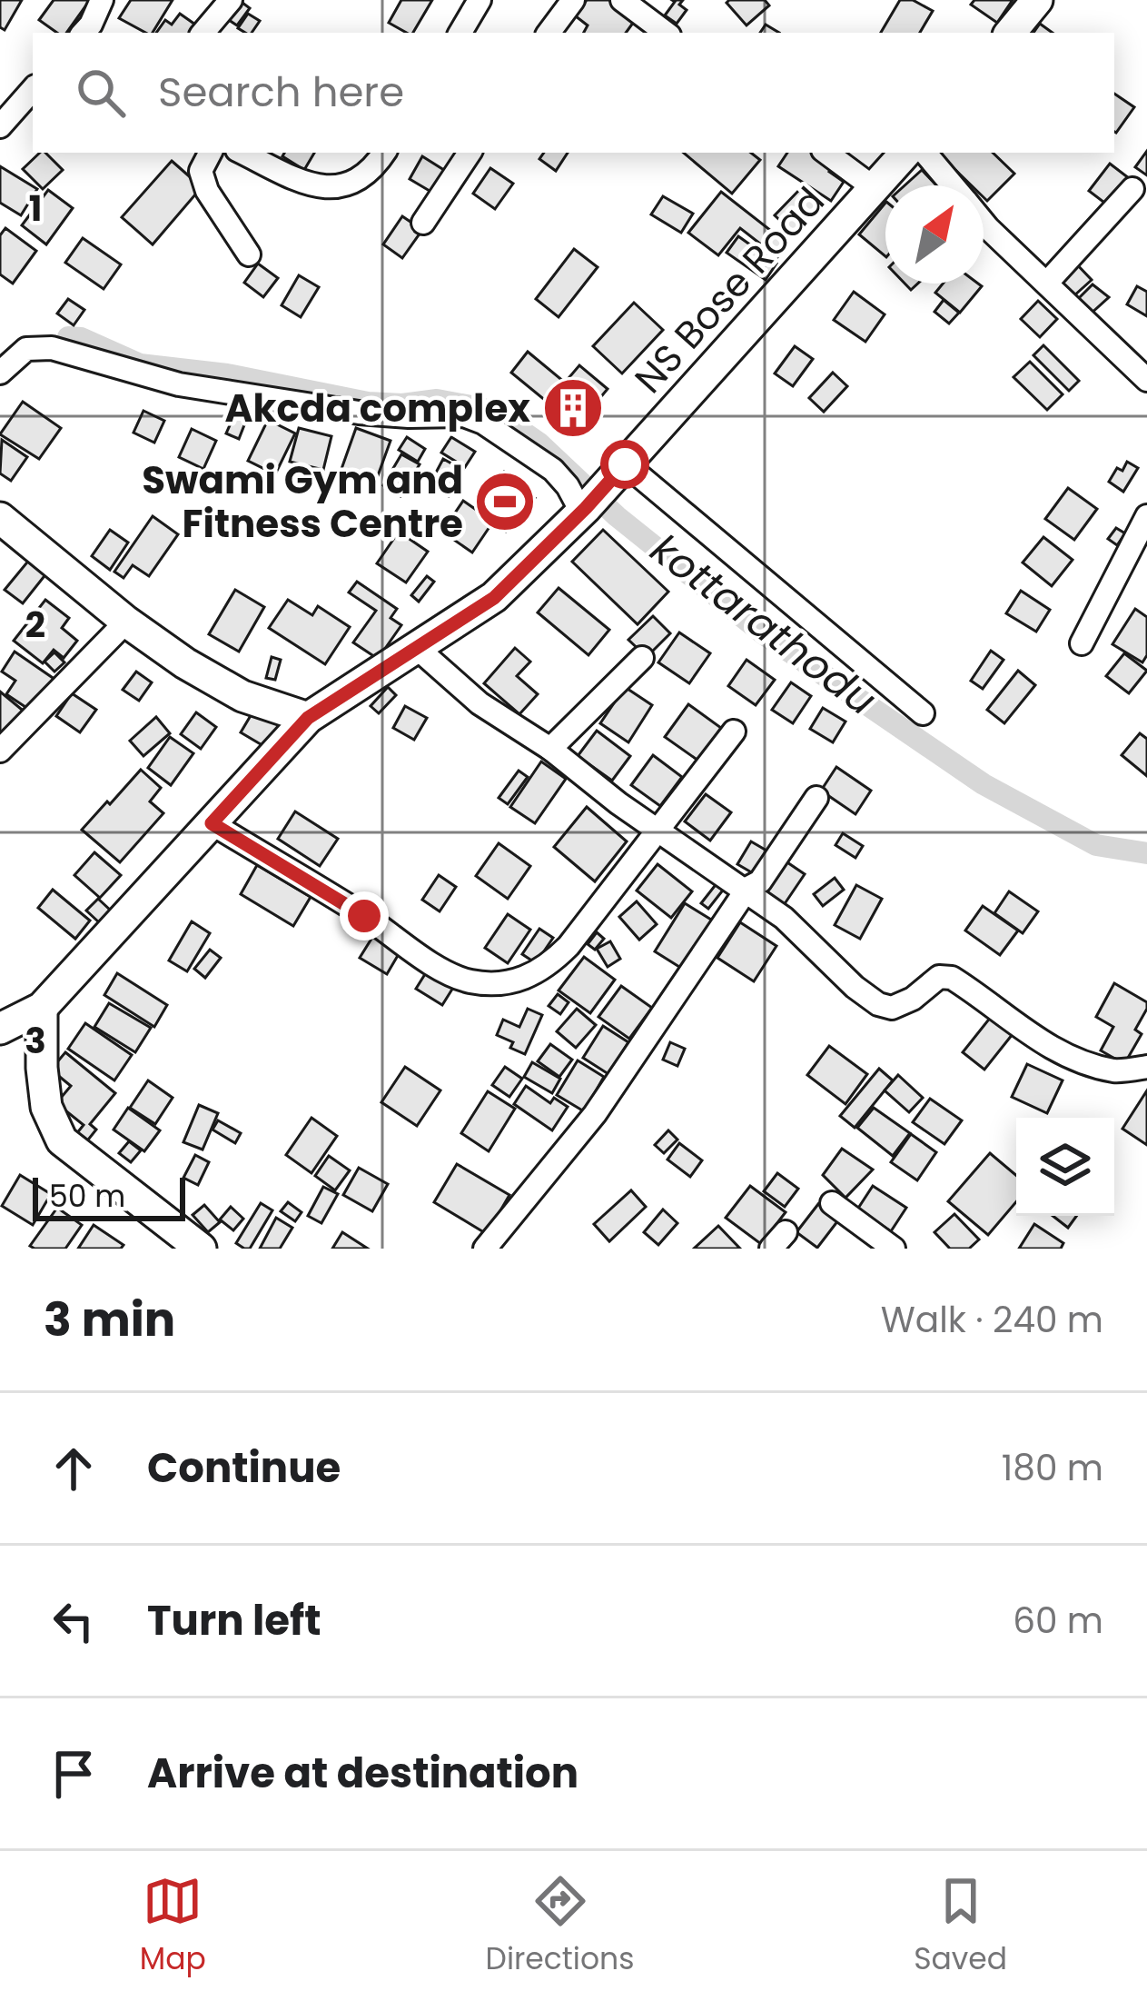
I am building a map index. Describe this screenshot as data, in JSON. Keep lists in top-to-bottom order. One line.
{"streets":{"main road":["NS Bose Road"]},"water":["kottarathodu"],"places":{"building":["Akcda complex"],"sports":["Swami Gym and Fitness Centre"]},"scale_bar":"50 m","north":"top right","page":{"search":"Search here","scale":"50 m","heading":["3 min","Walk · 240 m"],"list":[["Continue","180 m"],["Turn left","60 m"],"Arrive at destination"],"nav":["Map","Directions","Saved"]},"grid":{"rows":["1","2","3"]}}
